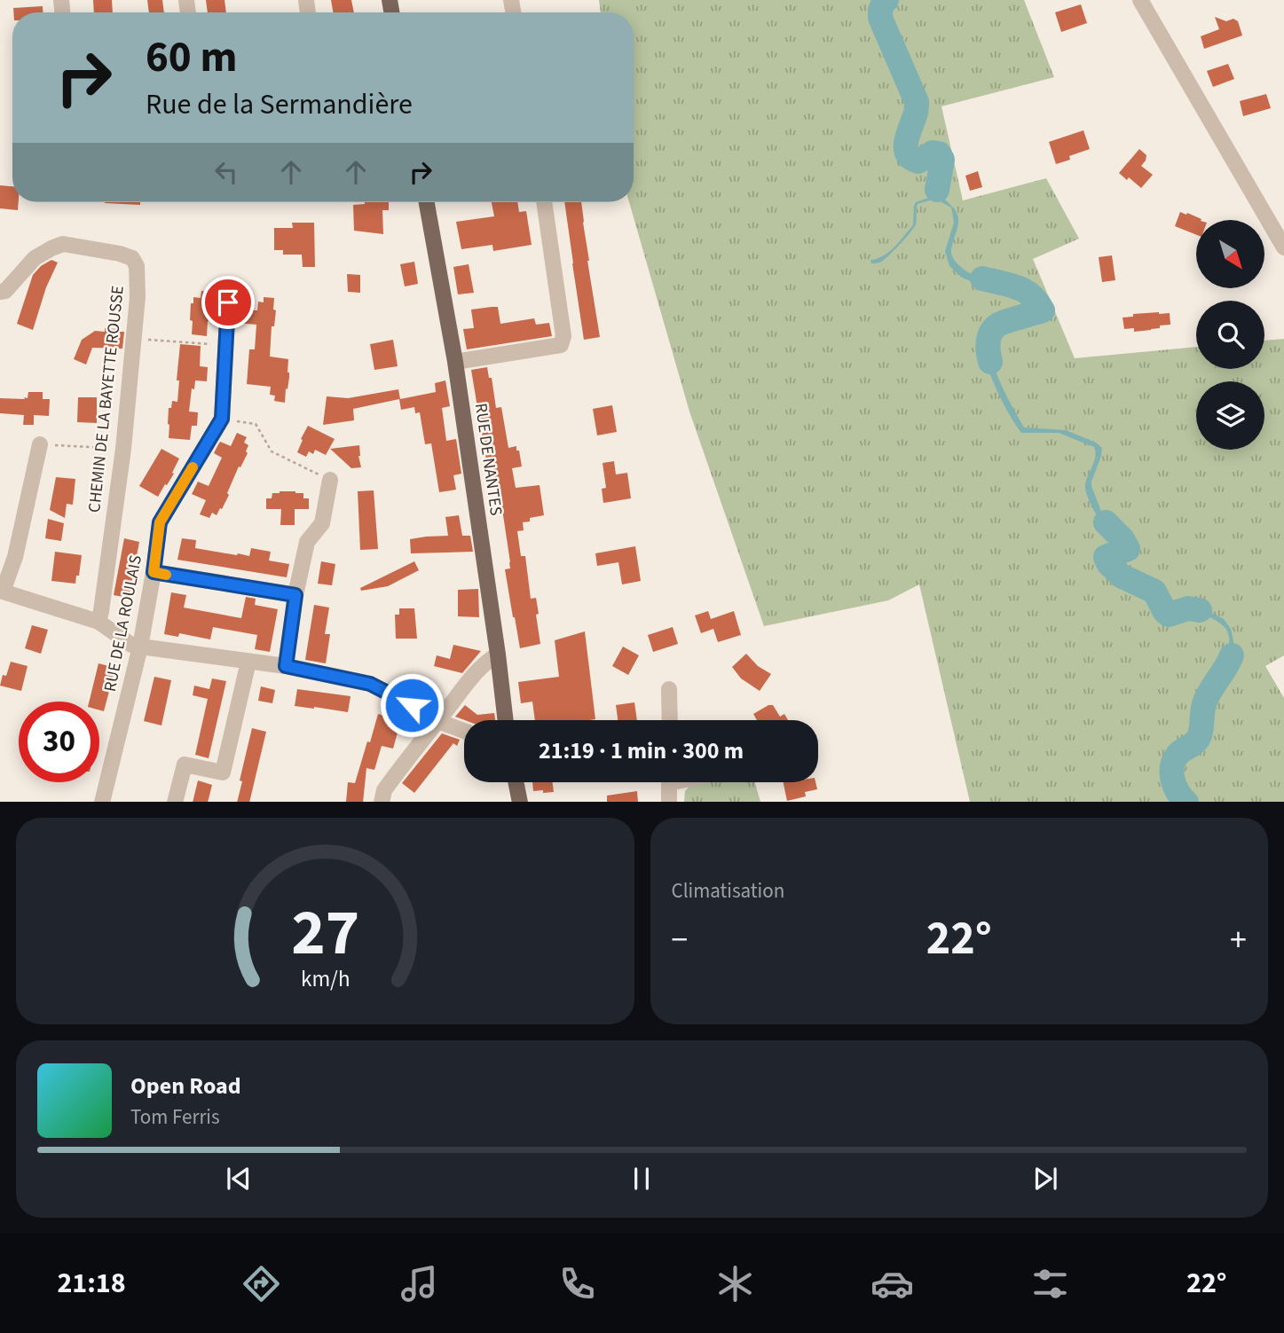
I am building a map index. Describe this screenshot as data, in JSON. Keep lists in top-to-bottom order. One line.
{"streets":{"main road":["RUE DE NANTES"],"street":["CHEMIN DE LA BAYETTE ROUSSE","RUE DE LA ROULAIS"]},"north":"bottom right","page":{"turn":["60 m","Rue de la Sermandière"],"limit":"30","trip":"21:19 · 1 min · 300 m","tile":"Climatisation","heat":["−","22°","+"],"song":["Open Road","Tom Ferris"],"tabs":["21:18","22°"],"gauge":["27","km/h"]}}
